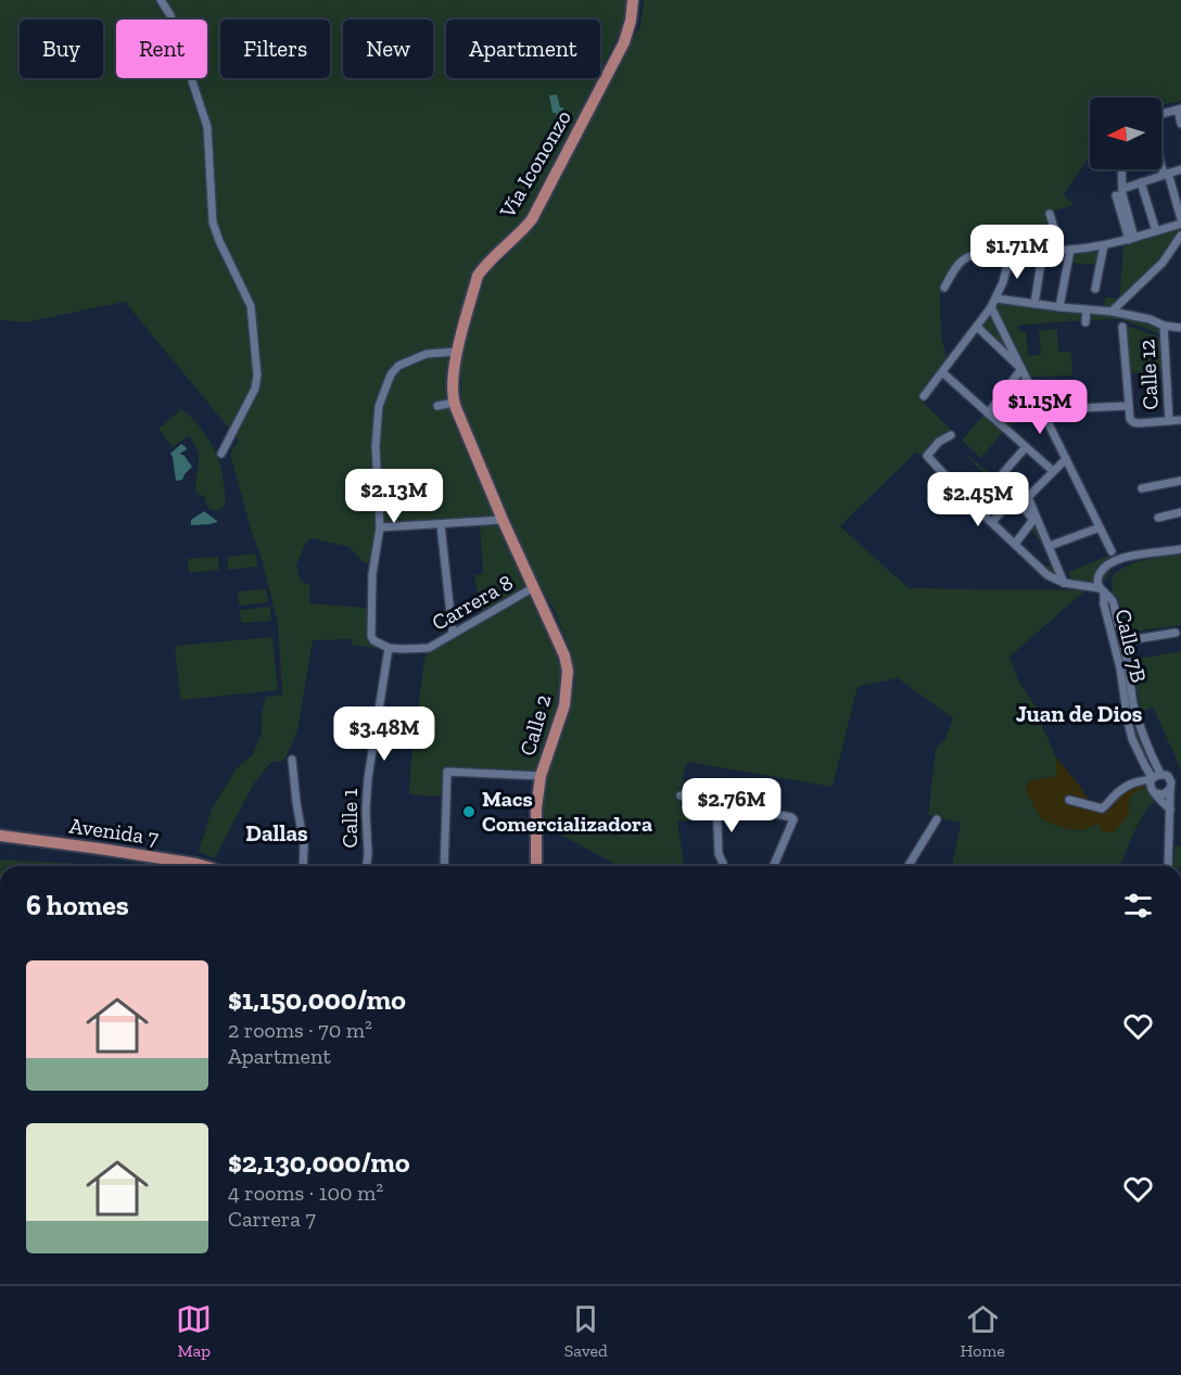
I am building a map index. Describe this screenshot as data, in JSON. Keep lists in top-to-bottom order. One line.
{"streets":{"main road":["Vía Icononzo","Calle 2","Avenida 7"],"street":["Calle 12","Carrera 8","Calle 7B","Calle 1"]},"crossings":[["Vía Icononzo","Calle 2"],["Carrera 8","Calle 2"],["Carrera 8","Calle 1"]],"districts":["Juan de Dios","Dallas"],"places":["Macs Comercializadora"],"north":"left","page":{"chip":["Buy","Rent","Filters","New","Apartment"],"price":["$1.71M","$1.15M","$2.13M","$2.45M","$3.48M","$2.76M"],"heading":"6 homes","list":[{"name":"$1,150,000/mo","note":"2 rooms · 70 m² · Apartment"},{"name":"$2,130,000/mo","note":"4 rooms · 100 m² · Carrera 7"}],"tabs":["Map","Saved","Home"]}}
